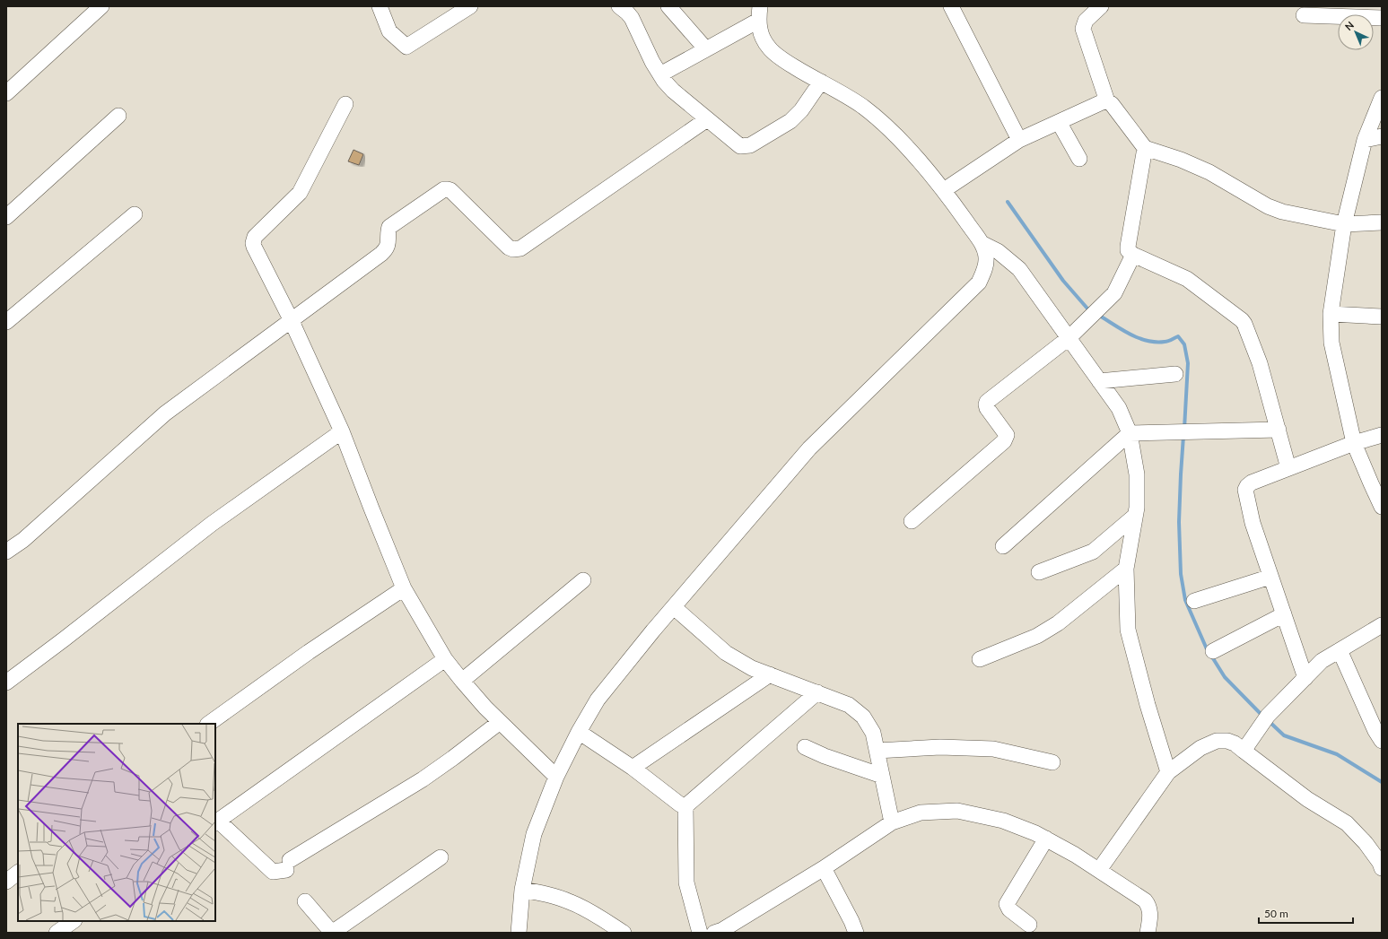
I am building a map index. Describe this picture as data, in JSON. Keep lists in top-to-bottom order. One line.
{"scale_bar":"50 m","north":"top left"}
